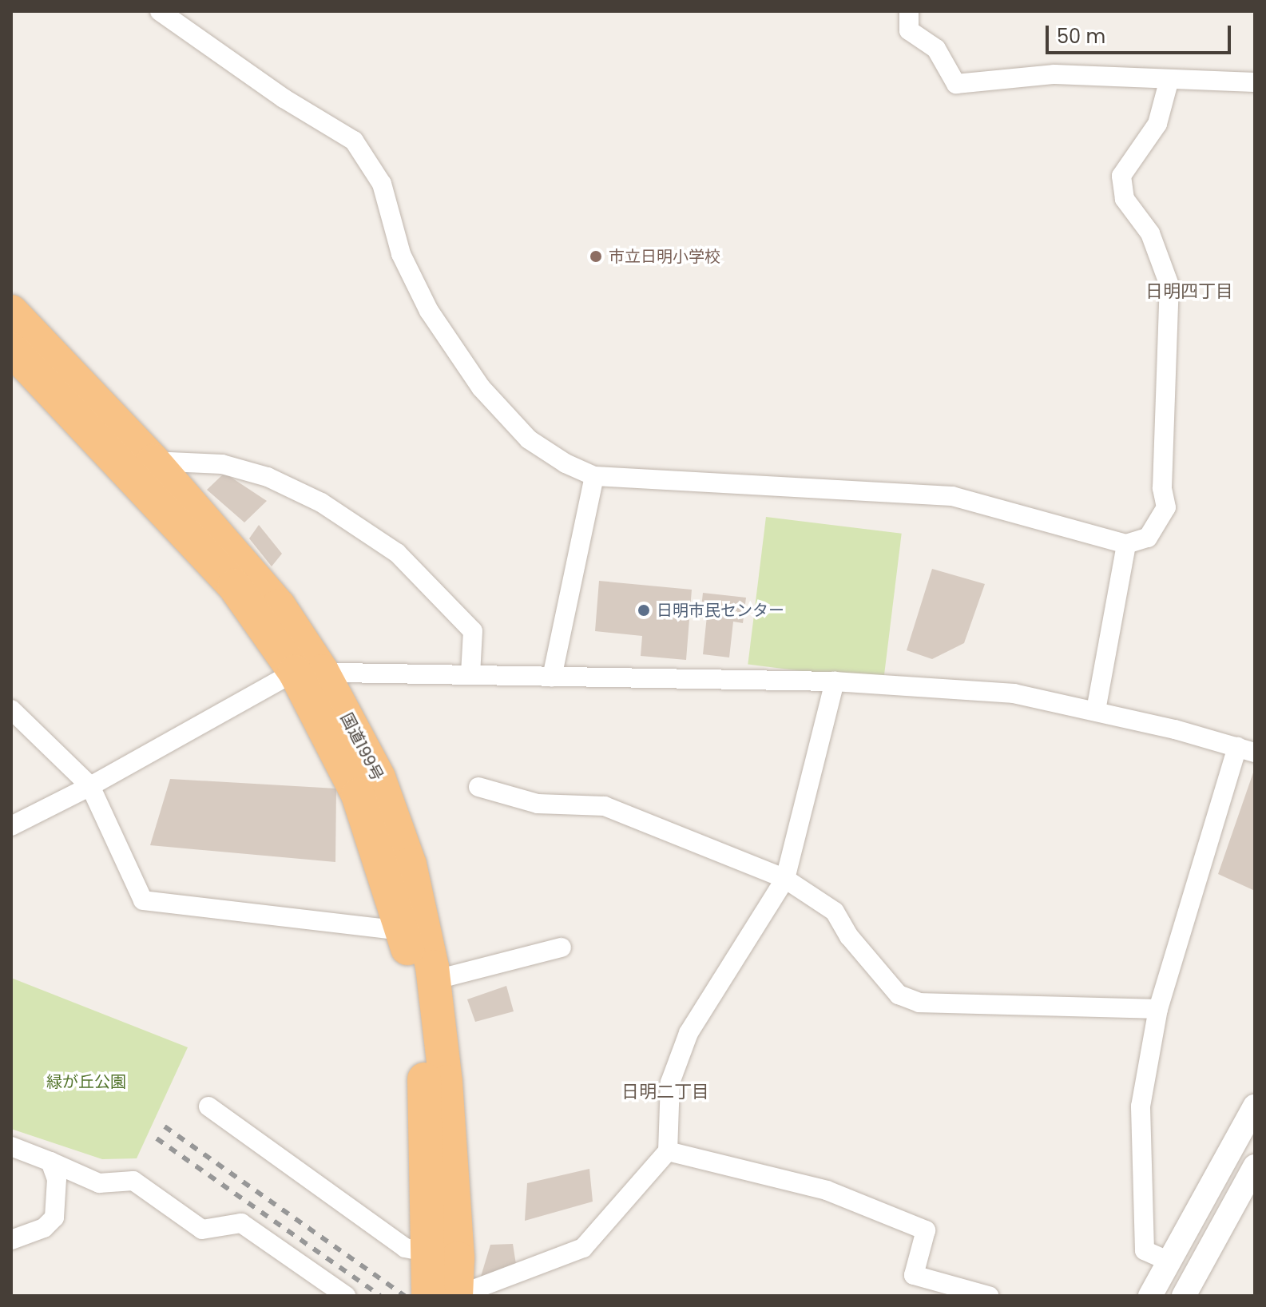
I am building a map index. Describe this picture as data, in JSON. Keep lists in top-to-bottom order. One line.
{"streets":{"highway":["国道199号"]},"districts":["日明四丁目","日明二丁目"],"parks":["緑が丘公園"],"places":["市立日明小学校","日明市民センター"],"scale_bar":"50 m"}
